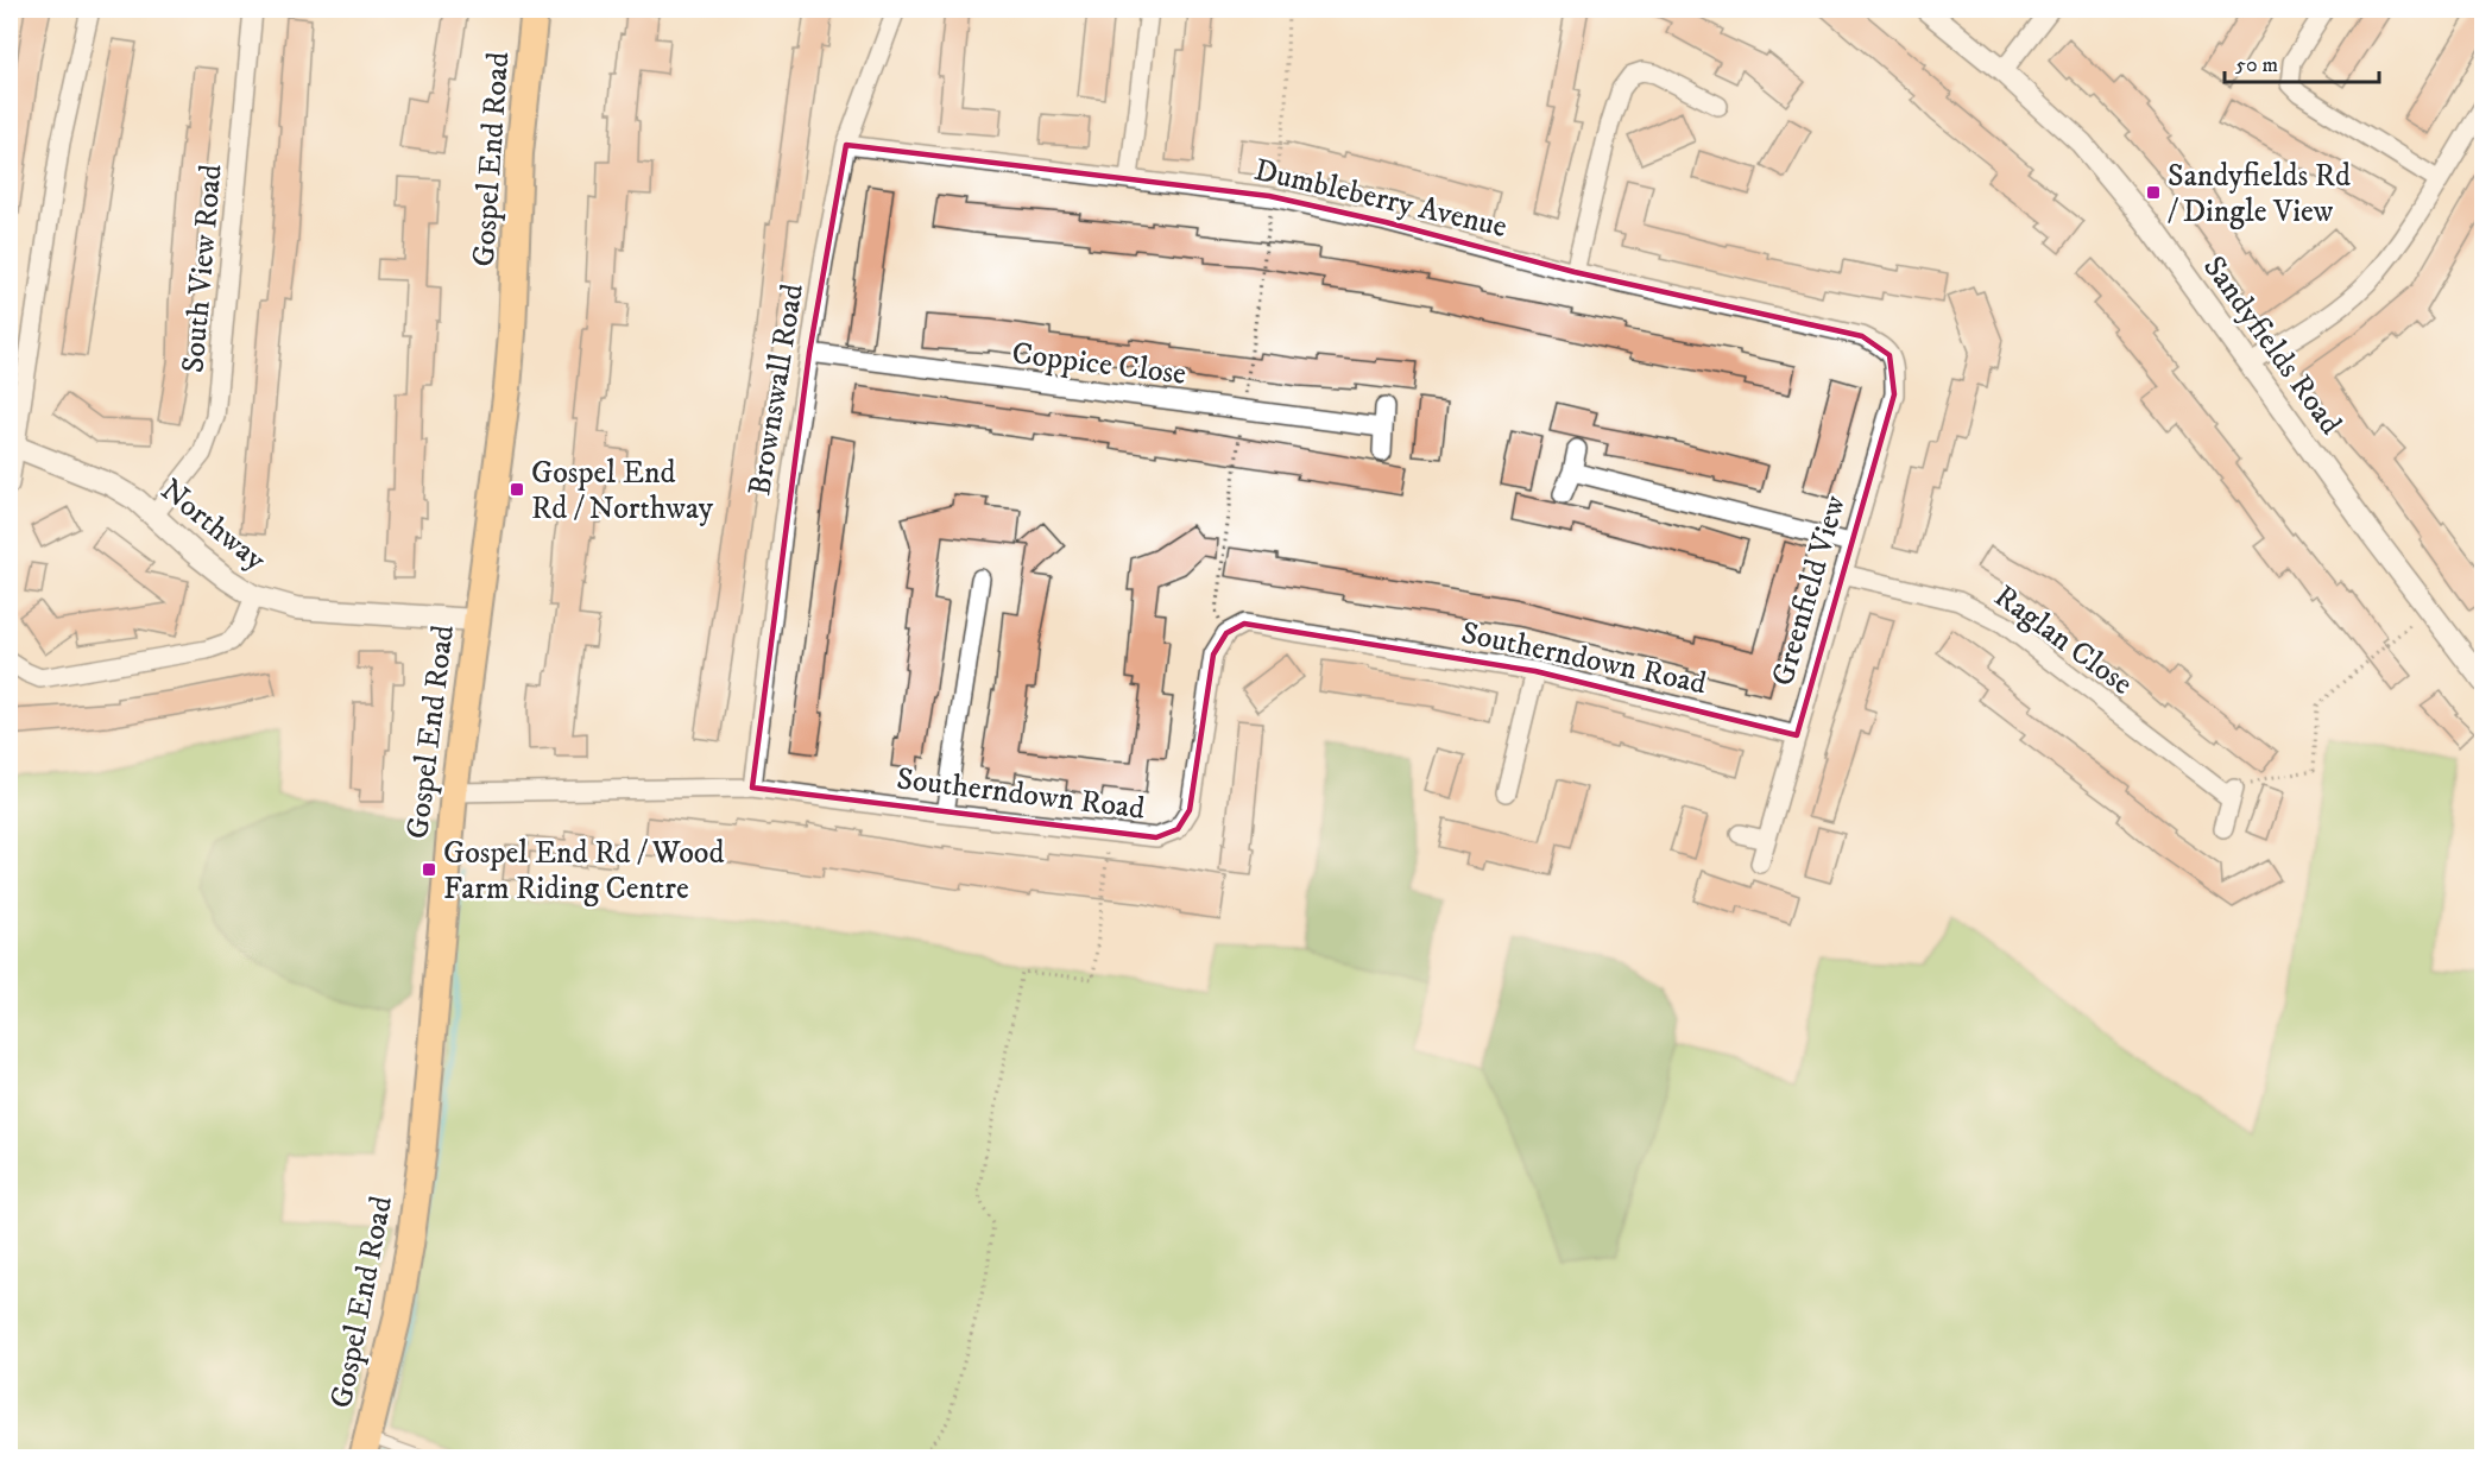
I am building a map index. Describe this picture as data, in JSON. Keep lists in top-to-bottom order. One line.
{"streets":{"main road":["Gospel End Road"],"street":["Dumbleberry Avenue","South View Road","Sandyfields Road","Coppice Close","Brownswall Road","Northway","Greenfield View","Raglan Close","Southerndown Road"]},"crossings":[["Gospel End Road","Northway"],["Gospel End Road","Southerndown Road"],["Dumbleberry Avenue","Brownswall Road"],["Dumbleberry Avenue","Greenfield View"],["South View Road","Northway"],["Coppice Close","Brownswall Road"],["Brownswall Road","Southerndown Road"],["Greenfield View","Raglan Close"],["Greenfield View","Southerndown Road"]],"places":{"transit":["Sandyfields Rd / Dingle View","Gospel End Rd / Northway","Gospel End Rd / Wood Farm Riding Centre"]},"scale_bar":"50 m"}
